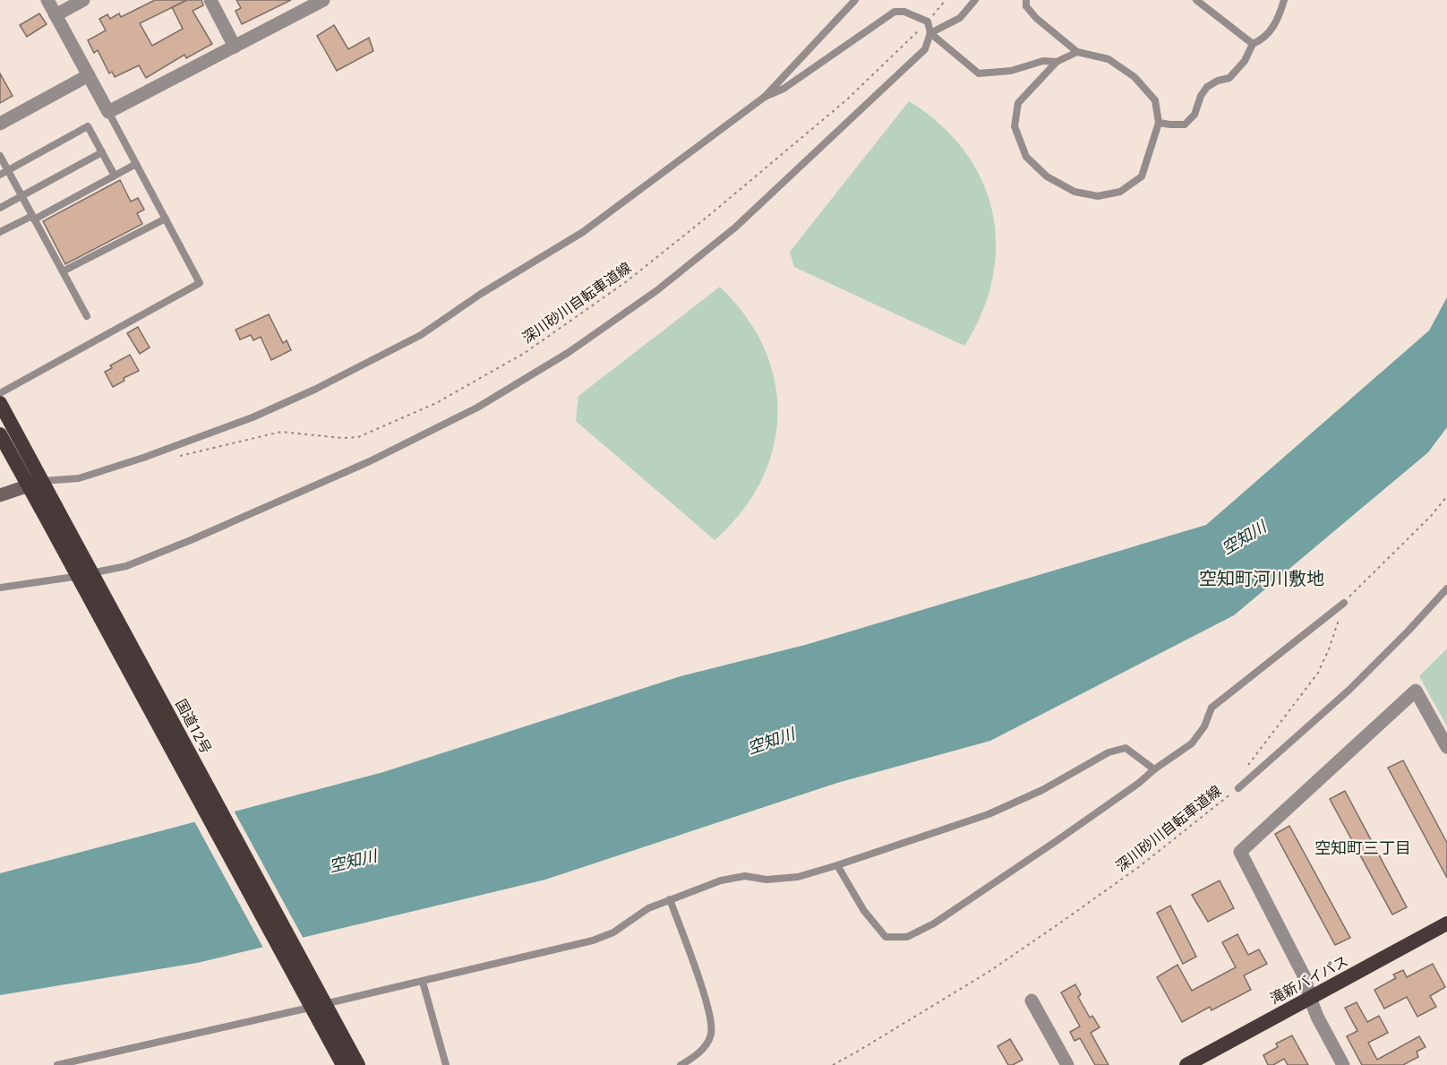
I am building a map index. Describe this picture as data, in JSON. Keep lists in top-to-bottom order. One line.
{"streets":{"highway":["国道12号","滝新バイパス"],"path":["深川砂川自転車道線"]},"districts":["空知町河川敷地","空知町三丁目"],"water":["空知川"]}
